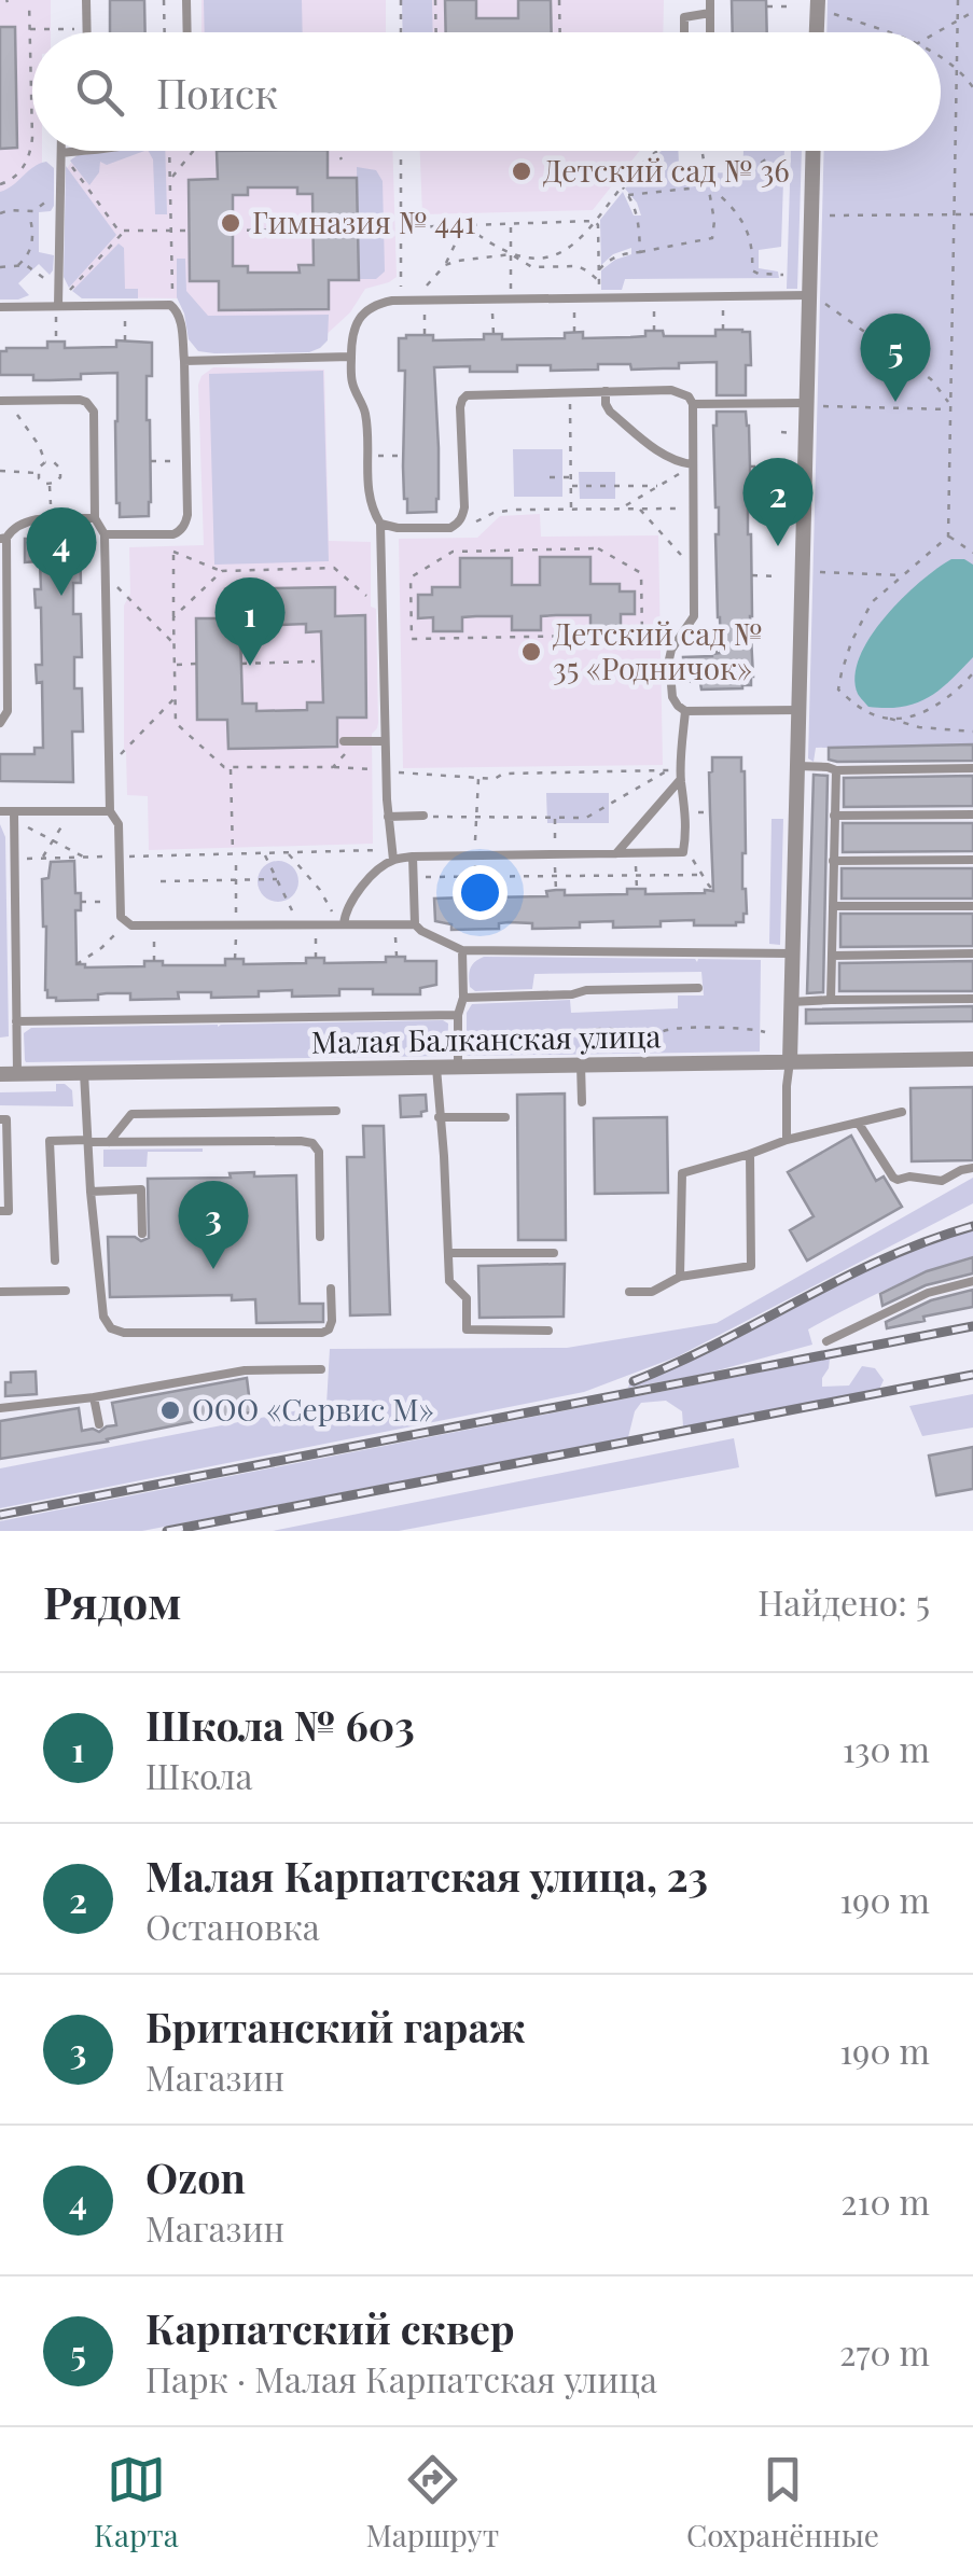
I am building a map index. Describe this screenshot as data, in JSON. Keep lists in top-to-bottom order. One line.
{"streets":{"street":["Малая Балканская улица"]},"places":["Детский сад № 36","Гимназия № 441","Детский сад № 35 «Родничок»","ООО «Сервис М»"],"page":{"search":"Поиск","pins":["5","2","4","1","3"],"heading":["Рядом","Найдено: 5"],"list":[{"mark":"1","name":"Школа № 603","note":"Школа","value":"130 m"},{"mark":"2","name":"Малая Карпатская улица, 23","note":"Остановка","value":"190 m"},{"mark":"3","name":"Британский гараж","note":"Магазин","value":"190 m"},{"mark":"4","name":"Ozon","note":"Магазин","value":"210 m"},{"mark":"5","name":"Карпатский сквер","note":"Парк · Малая Карпатская улица","value":"270 m"}],"nav":["Карта","Маршрут","Сохранённые"]}}
